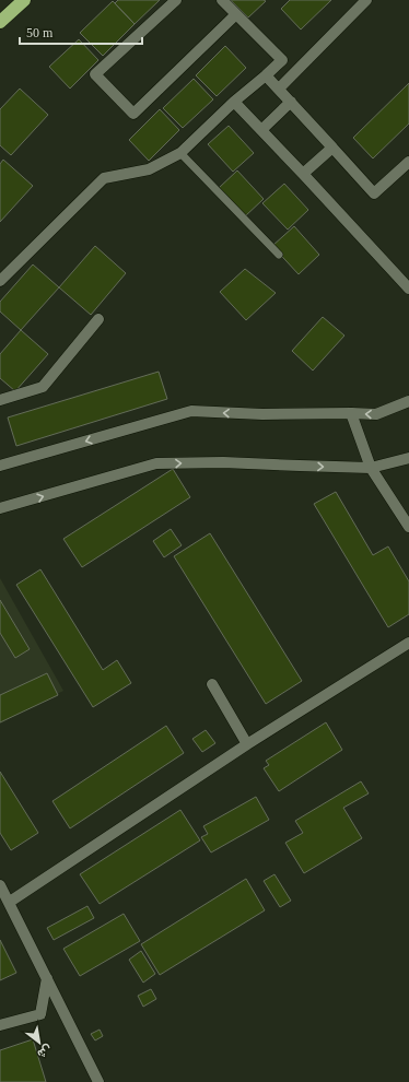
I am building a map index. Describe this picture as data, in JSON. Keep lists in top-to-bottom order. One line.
{"scale_bar":"50 m","north":"bottom right"}
